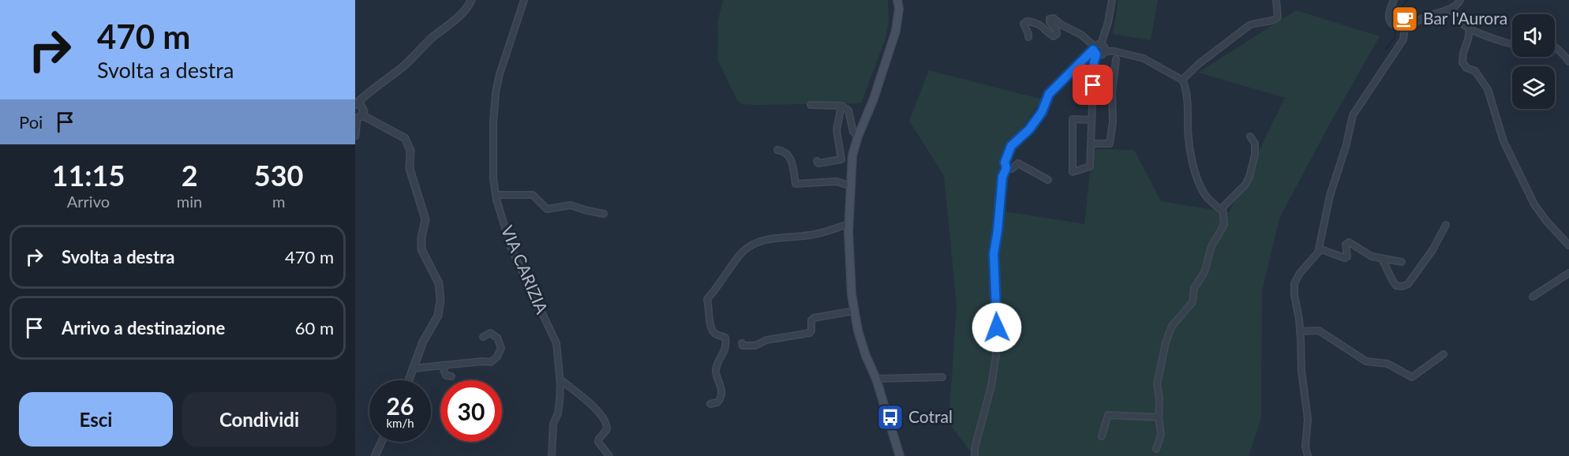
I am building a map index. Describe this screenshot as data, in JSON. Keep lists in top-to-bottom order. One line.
{"streets":{"street":["VIA CARIZIA"]},"places":{"cafe":["Bar l'Aurora"],"bus stop":["Cotral"]},"page":{"turn":["470 m","Svolta a destra"],"then":"Poi","eta":["11:15","Arrivo","2","min","530","m"],"list":[{"name":"Svolta a destra","value":"470 m"},{"name":"Arrivo a destinazione","value":"60 m"}],"speed":"26 km/h","limit":"30","buttons":["Esci","Condividi"]}}
